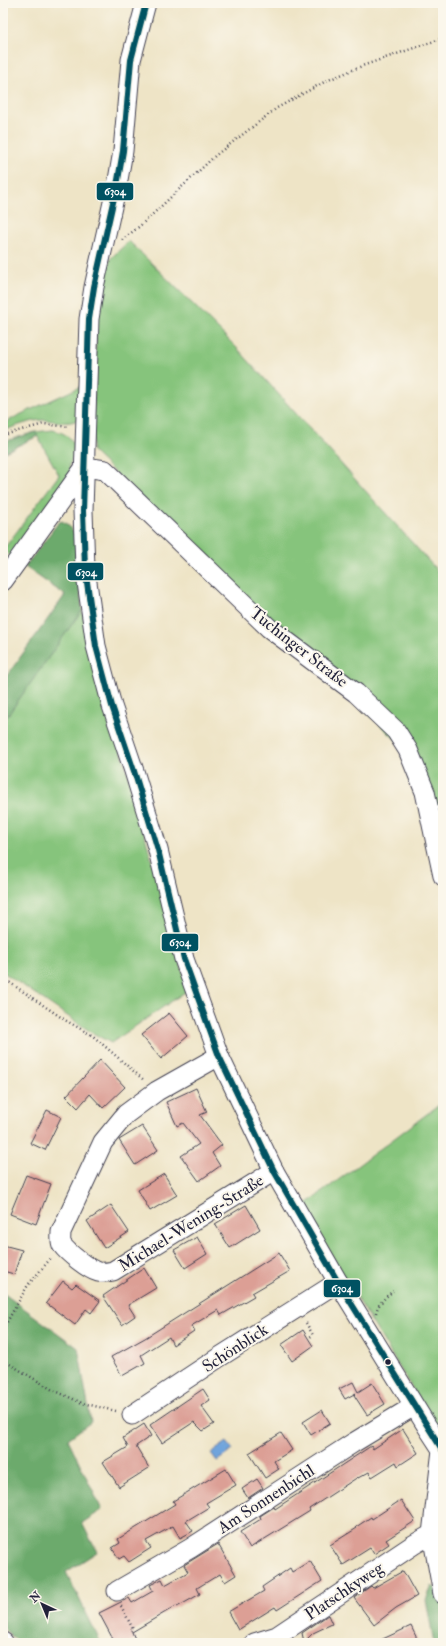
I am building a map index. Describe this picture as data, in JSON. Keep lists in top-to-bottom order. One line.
{"streets":{"street":["Tuchinger Straße","Michael-Wening-Straße","Schönblick","Am Sonnenbichl","Platschkyweg"]},"lines":["transit line 6304"],"north":"top left"}
